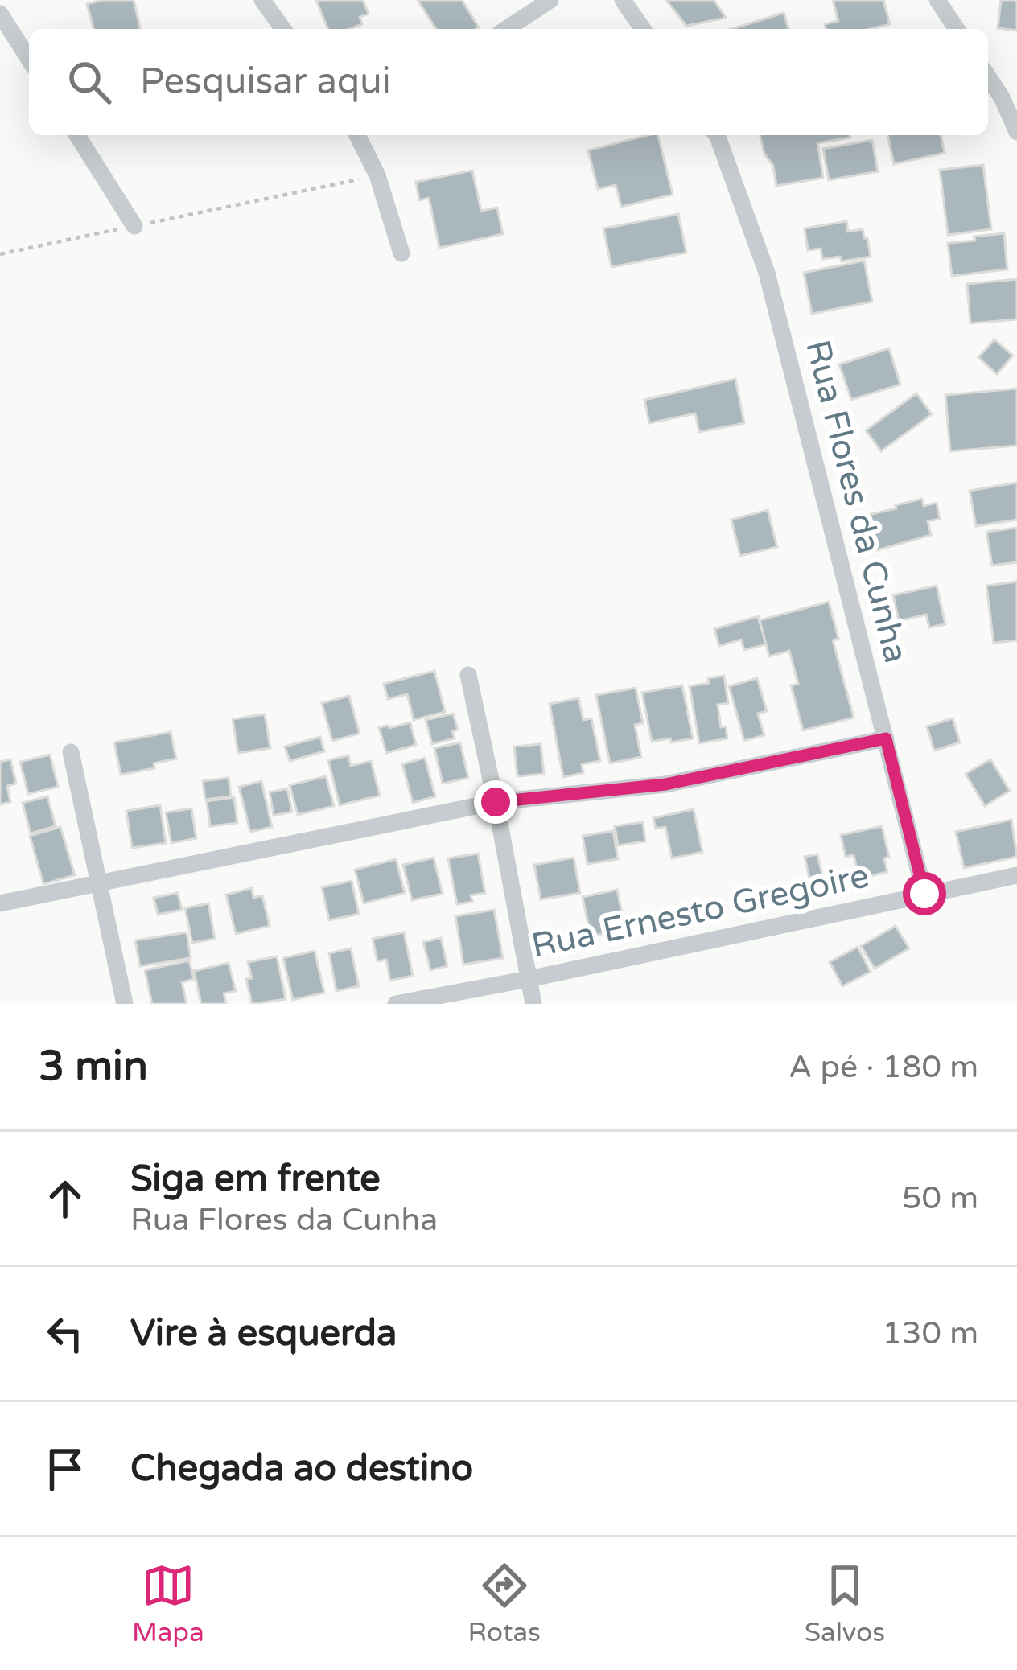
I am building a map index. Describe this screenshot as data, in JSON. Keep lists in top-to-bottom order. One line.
{"streets":{"street":["Rua Flores da Cunha","Rua Ernesto Gregoire"]},"crossings":[["Rua Flores da Cunha","Rua Ernesto Gregoire"]],"page":{"search":"Pesquisar aqui","heading":["3 min","A pé · 180 m"],"list":[["Siga em frente","Rua Flores da Cunha","50 m"],["Vire à esquerda","130 m"],"Chegada ao destino"],"nav":["Mapa","Rotas","Salvos"]}}
